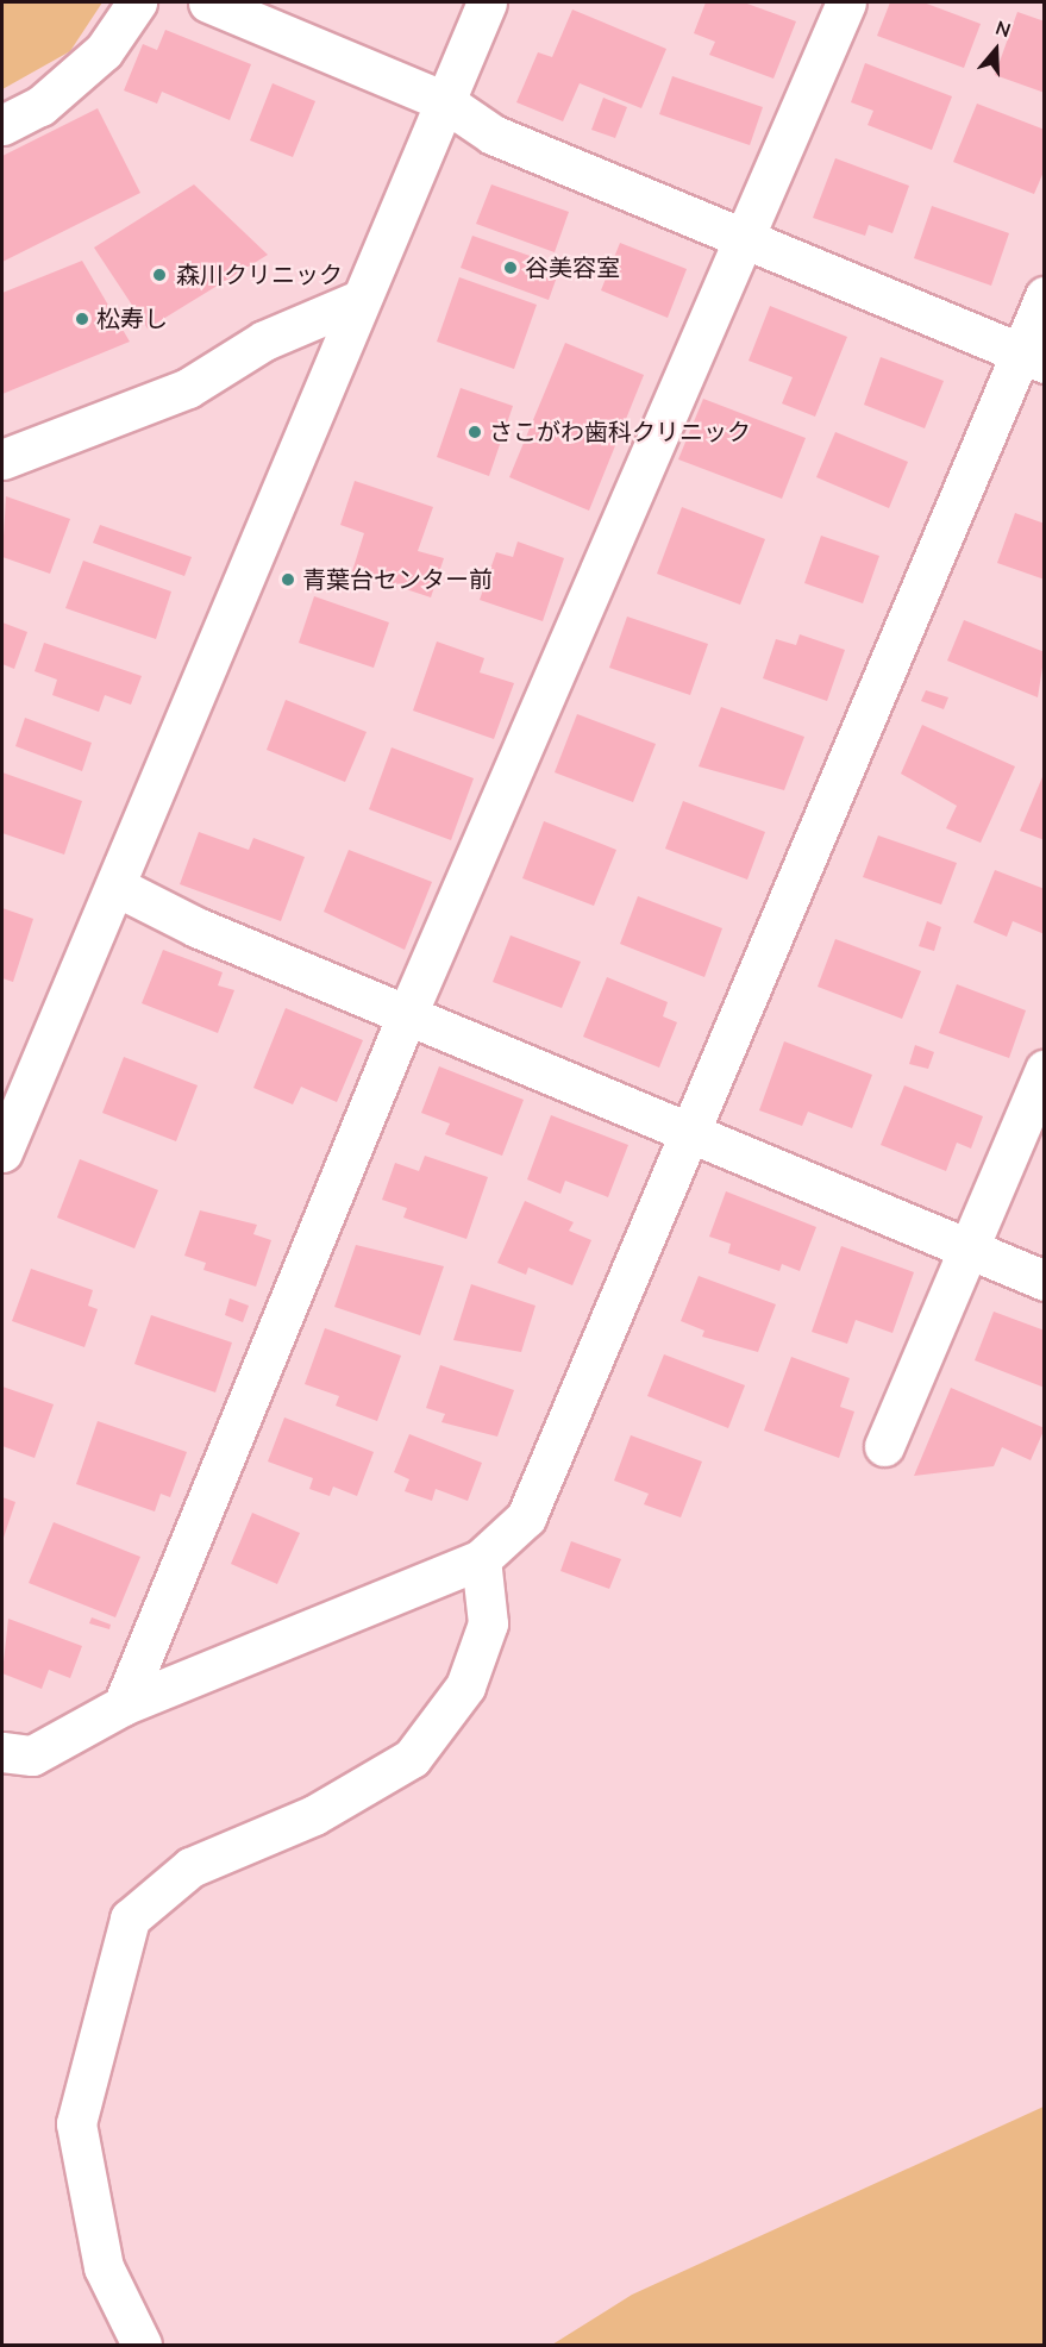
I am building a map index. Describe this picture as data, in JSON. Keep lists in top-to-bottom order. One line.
{"places":["谷美容室","森川クリニック","松寿し","さこがわ歯科クリニック","青葉台センター前"],"north":"top"}
